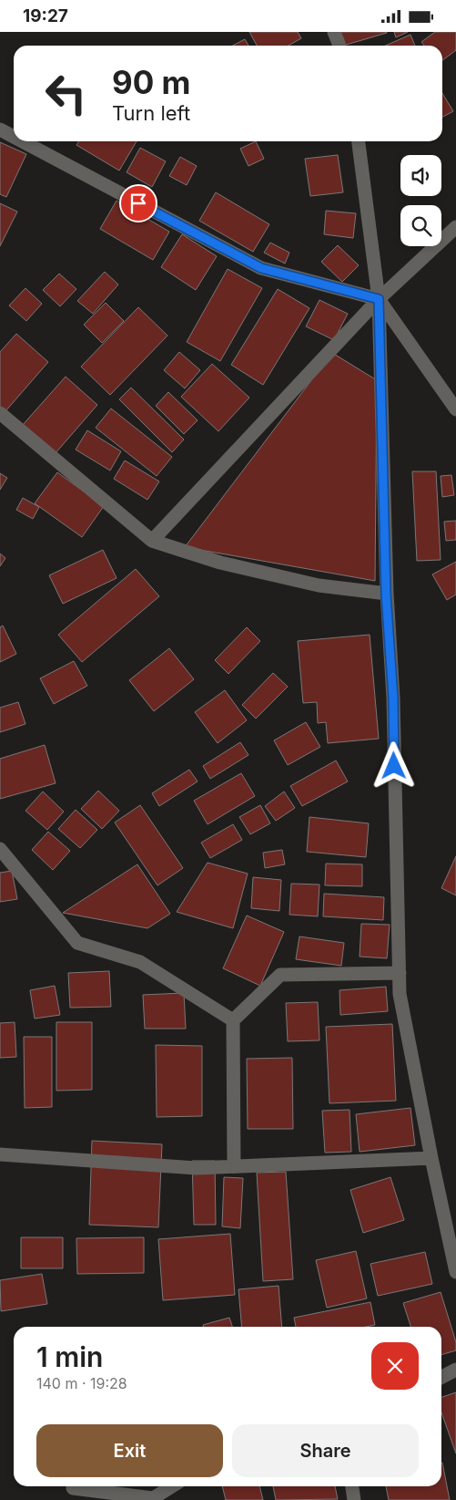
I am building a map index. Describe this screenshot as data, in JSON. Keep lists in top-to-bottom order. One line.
{"page":{"status":"19:27","turn":["90 m","Turn left"],"heading":["1 min","140 m · 19:28"],"buttons":["Exit","Share"]}}
